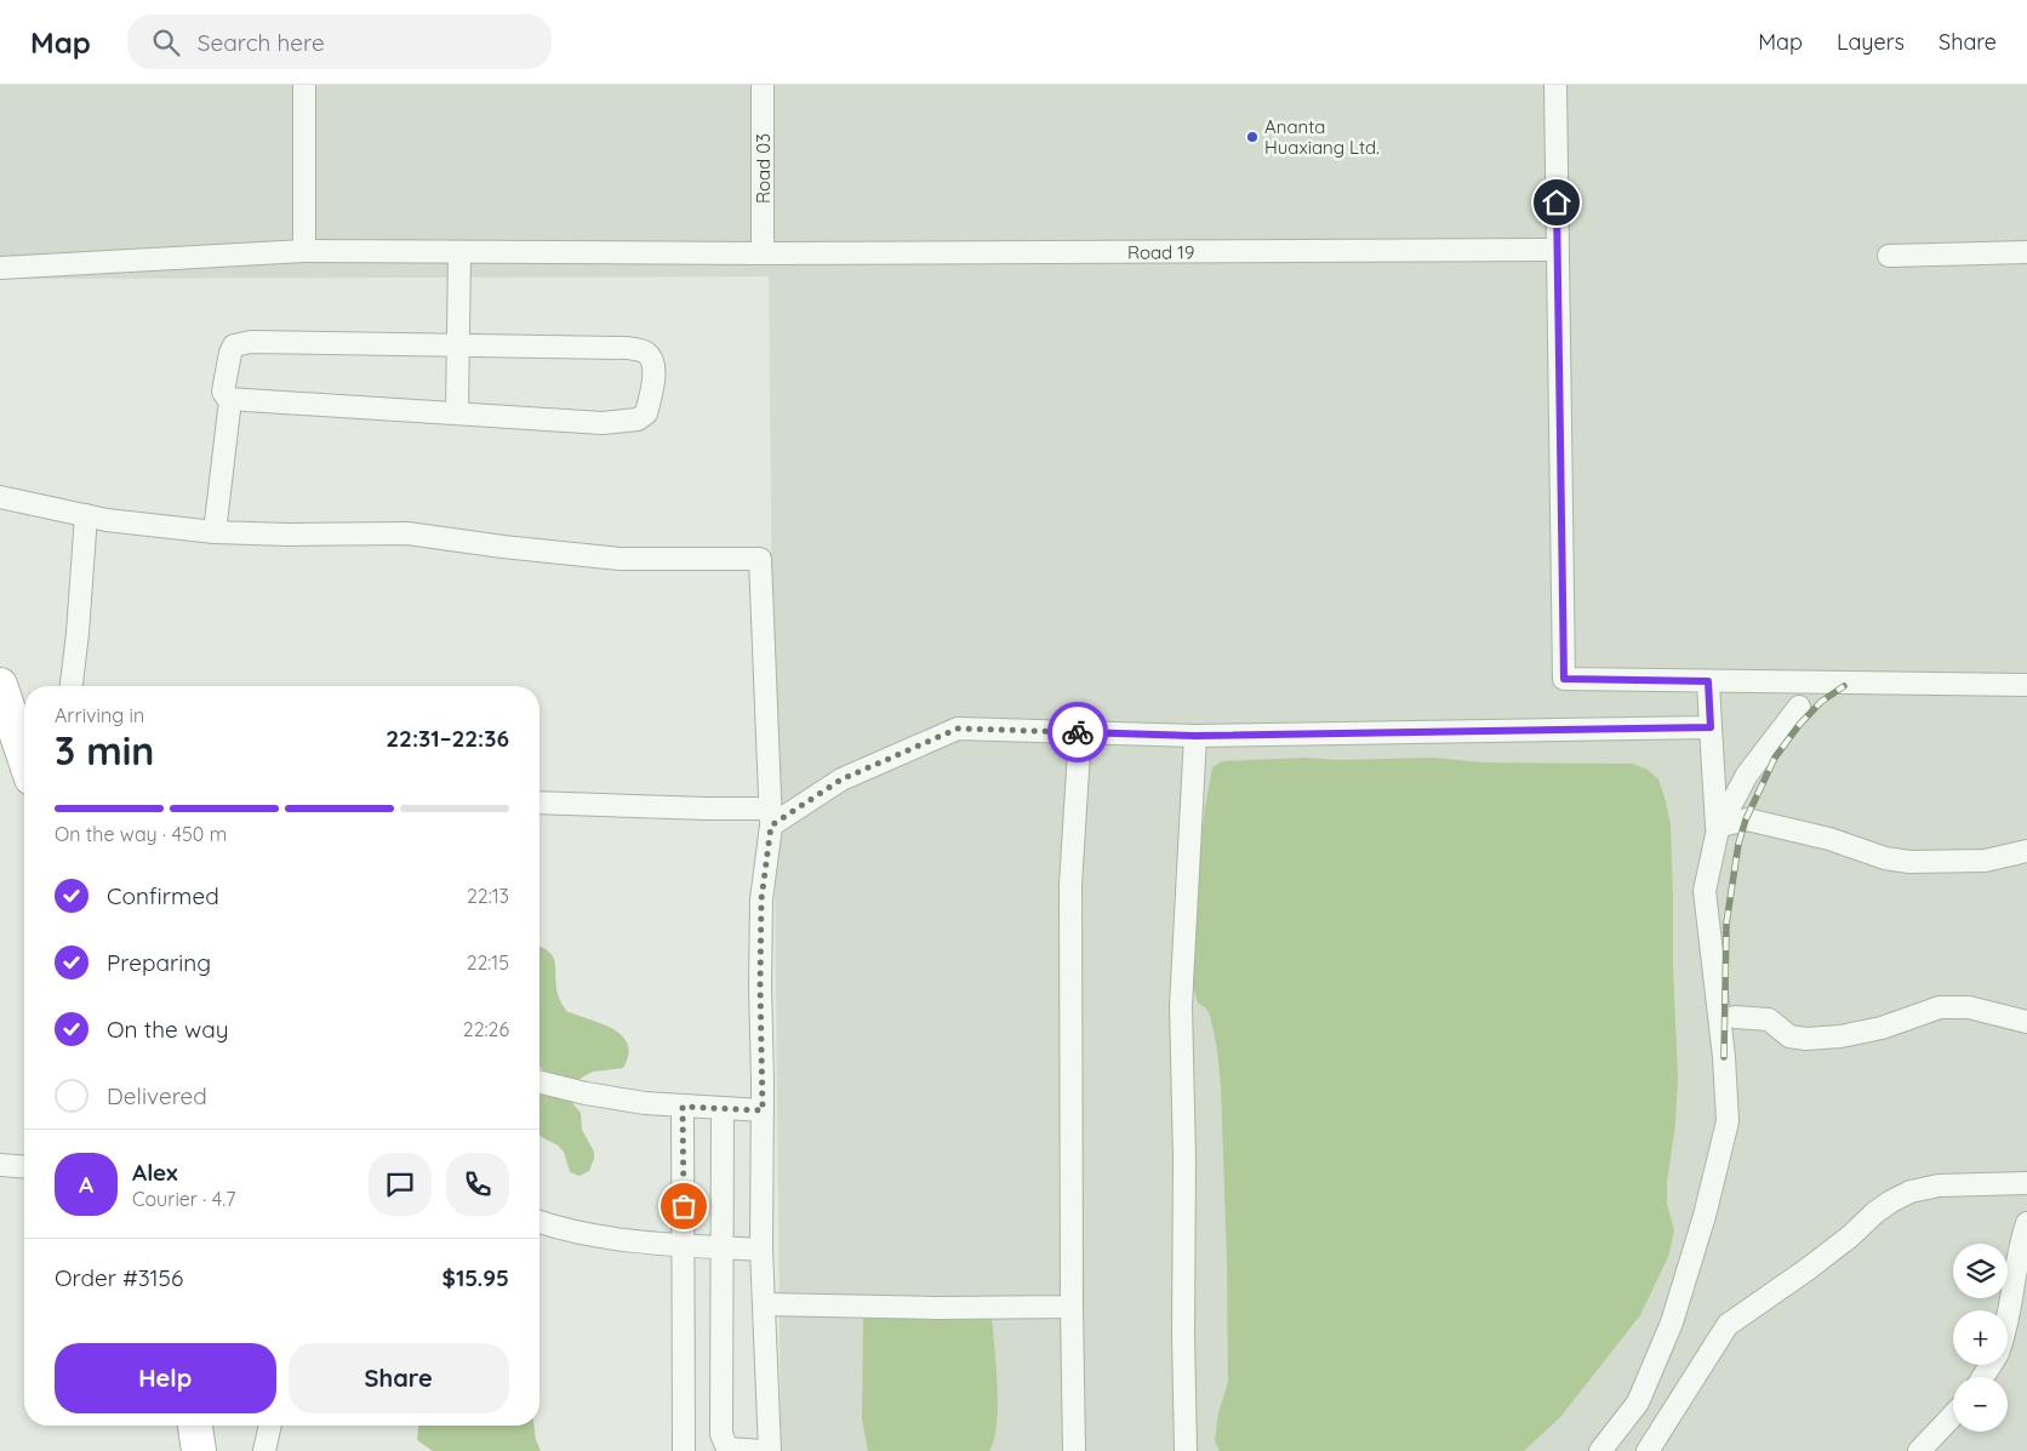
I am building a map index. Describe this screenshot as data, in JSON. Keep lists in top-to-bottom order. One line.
{"streets":{"street":["Road 03","Road 19"]},"crossings":[["Road 03","Road 19"]],"places":["Ananta Huaxiang Ltd."],"page":{"header":"Map","search":"Search here","nav":["Map","Layers","Share"],"heading":["3 min","Arriving in","22:31–22:36"],"panel":["Alex","Courier · 4.7","Order #3156","$15.95"],"bar":"On the way · 450 m","list":[["Confirmed","22:13"],["Preparing","22:15"],["On the way","22:26"],"Delivered"],"round":"A","map_buttons":["+","−"],"buttons":["Help","Share"]}}
